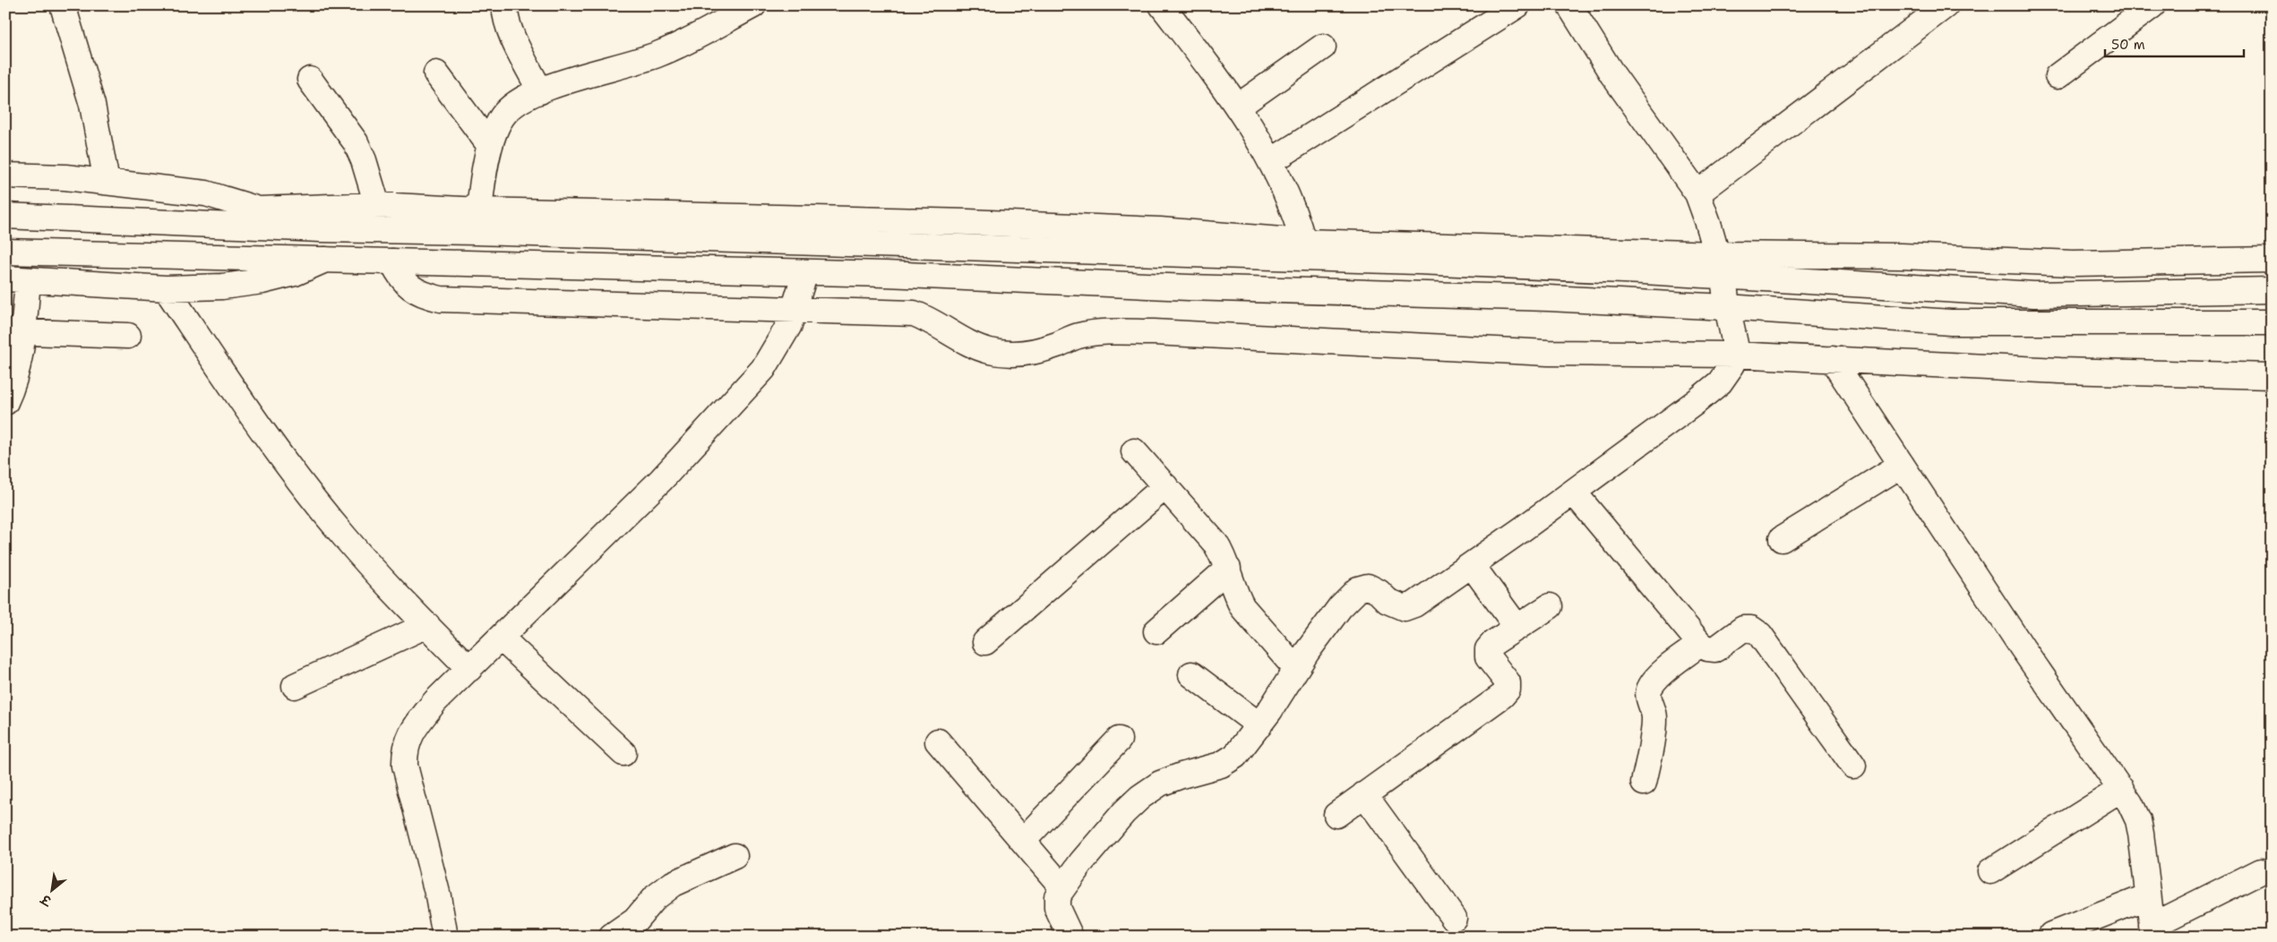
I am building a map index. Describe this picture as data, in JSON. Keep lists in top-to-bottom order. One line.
{"scale_bar":"50 m","north":"bottom left"}
